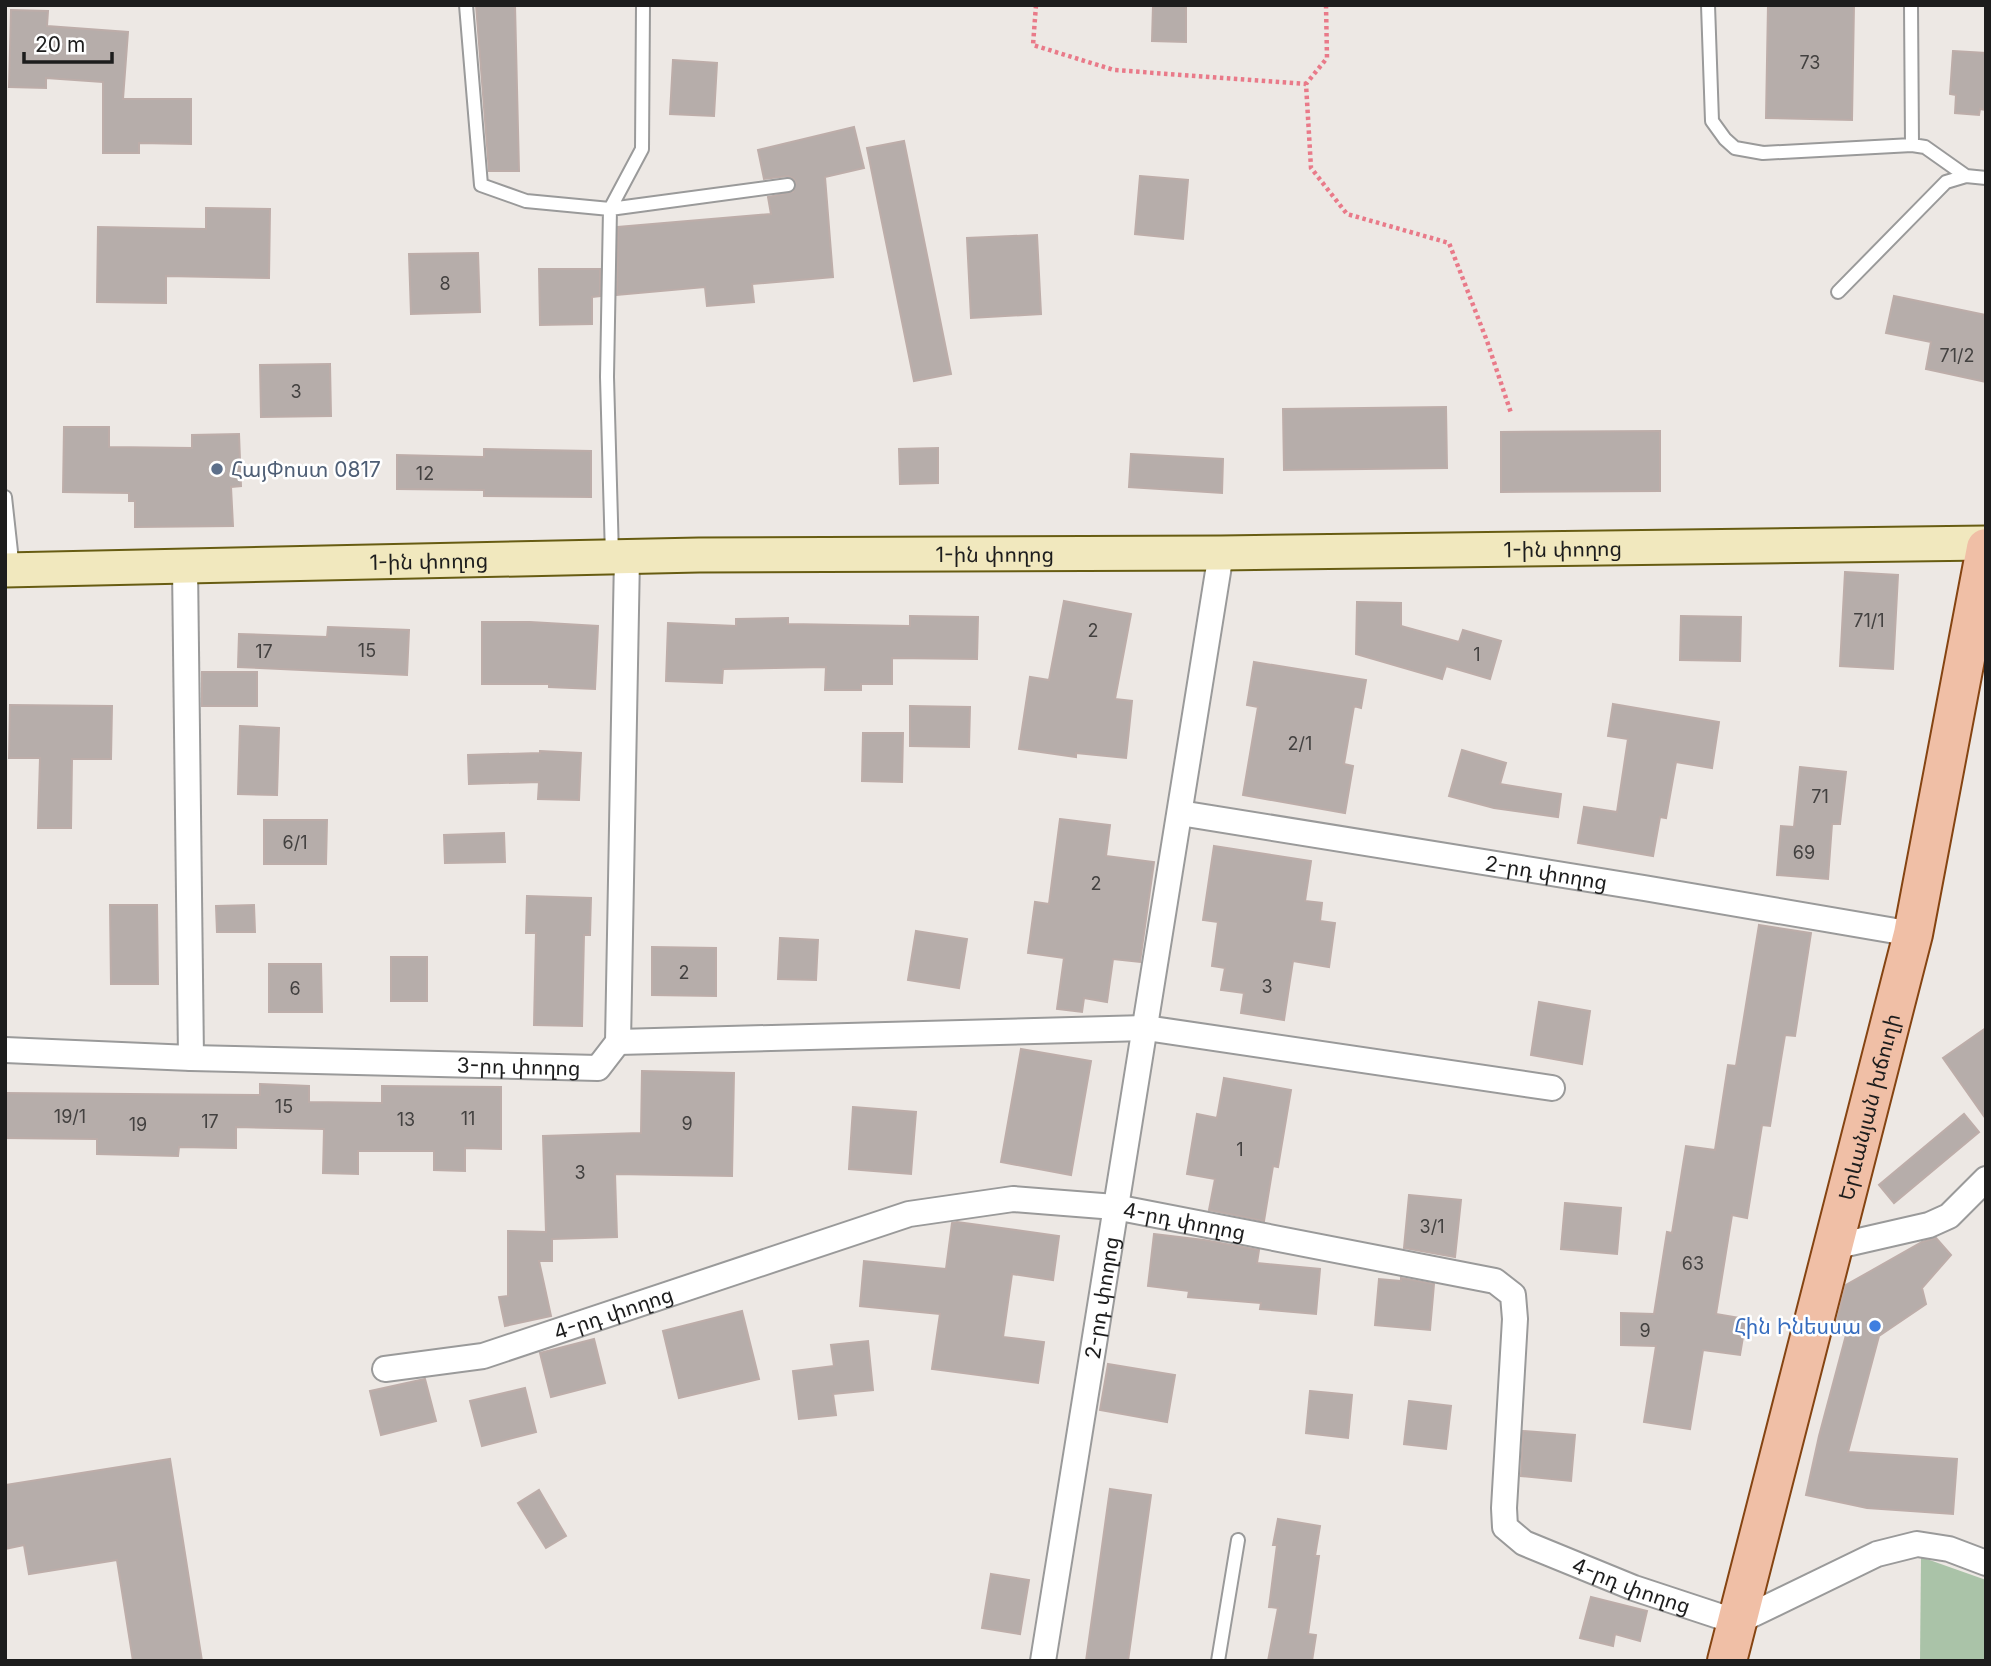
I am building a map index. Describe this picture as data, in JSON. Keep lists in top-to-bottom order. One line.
{"streets":{"main road":["1-ին փողոց","Երևանյան խճուղի"],"street":["2-րդ փողոց","3-րդ փողոց","4-րդ փողոց"]},"crossings":[["1-ին փողոց","2-րդ փողոց"],["1-ին փողոց","Երևանյան խճուղի"],["2-րդ փողոց","Երևանյան խճուղի"],["2-րդ փողոց","4-րդ փողոց"],["Երևանյան խճուղի","4-րդ փողոց"]],"places":["ՀայՓոստ 0817","Հին Ինեսսա"],"house_numbers":["73","8","71/2","3","12","71/1","2","15","17","1","2/1","71","6/1","69","2","2","3","6","15","19/1","11","13","17","9","19","1","3","3/1","63","9"],"scale_bar":"20 m"}
